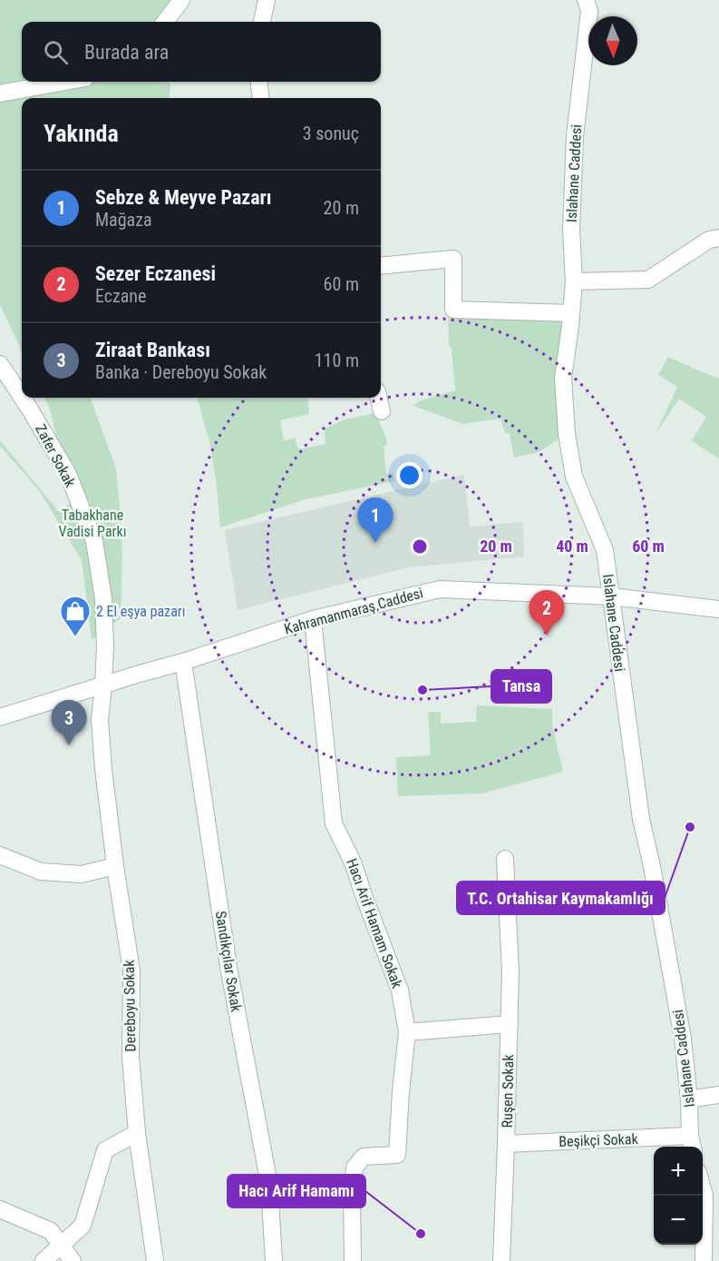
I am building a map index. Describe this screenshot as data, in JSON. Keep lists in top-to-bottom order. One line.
{"streets":{"street":["Islahane Caddesi","Zafer Sokak","Kahramanmaraş Caddesi","Hacı Arif Hamam Sokak","Sandıkçılar Sokak","Dereboyu Sokak","Ruşen Sokak","Beşikçi Sokak"]},"crossings":[["Islahane Caddesi","Kahramanmaraş Caddesi"],["Islahane Caddesi","Beşikçi Sokak"],["Zafer Sokak","Kahramanmaraş Caddesi"],["Zafer Sokak","Dereboyu Sokak"],["Kahramanmaraş Caddesi","Hacı Arif Hamam Sokak"],["Kahramanmaraş Caddesi","Sandıkçılar Sokak"],["Kahramanmaraş Caddesi","Dereboyu Sokak"],["Ruşen Sokak","Beşikçi Sokak"]],"parks":["Tabakhane Vadisi Parkı"],"places":{"shop":["2 El eşya pazarı"],"other":["Tansa","T.C. Ortahisar Kaymakamlığı","Hacı Arif Hamamı"]},"north":"bottom","page":{"search":"Burada ara","heading":["Yakında","3 sonuç"],"list":[{"mark":"1","name":"Sebze & Meyve Pazarı","note":"Mağaza","value":"20 m"},{"mark":"2","name":"Sezer Eczanesi","note":"Eczane","value":"60 m"},{"mark":"3","name":"Ziraat Bankası","note":"Banka · Dereboyu Sokak","value":"110 m"}],"pins":["1","2","3"],"map_buttons":["+","−"]},"rings":["20 m","40 m","60 m"]}
